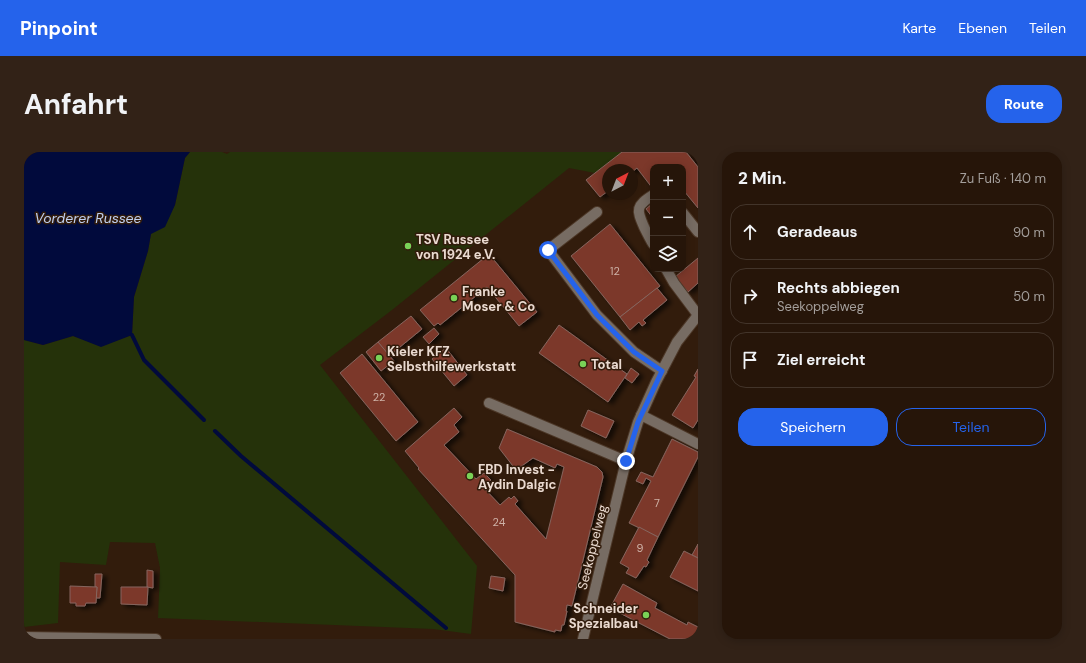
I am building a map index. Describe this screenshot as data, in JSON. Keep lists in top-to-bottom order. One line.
{"streets":{"street":["Seekoppelweg"]},"water":["Vorderer Russee"],"places":["TSV Russee von 1924 e.V.","Franke Moser & Co","Kieler KFZ Selbsthilfewerkstatt","Total","FBD Invest - Aydin Dalgic","Schneider Spezialbau"],"house_numbers":["12","22","7","24","9"],"north":"top right","page":{"header":"Pinpoint","nav":["Karte","Ebenen","Teilen"],"buttons":["Route",["Speichern","Teilen"]],"title":"Anfahrt","heading":["2 Min.","Zu Fuß · 140 m"],"map_buttons":["+","−"],"list":[["Geradeaus","90 m"],["Rechts abbiegen","Seekoppelweg","50 m"],"Ziel erreicht"]}}
